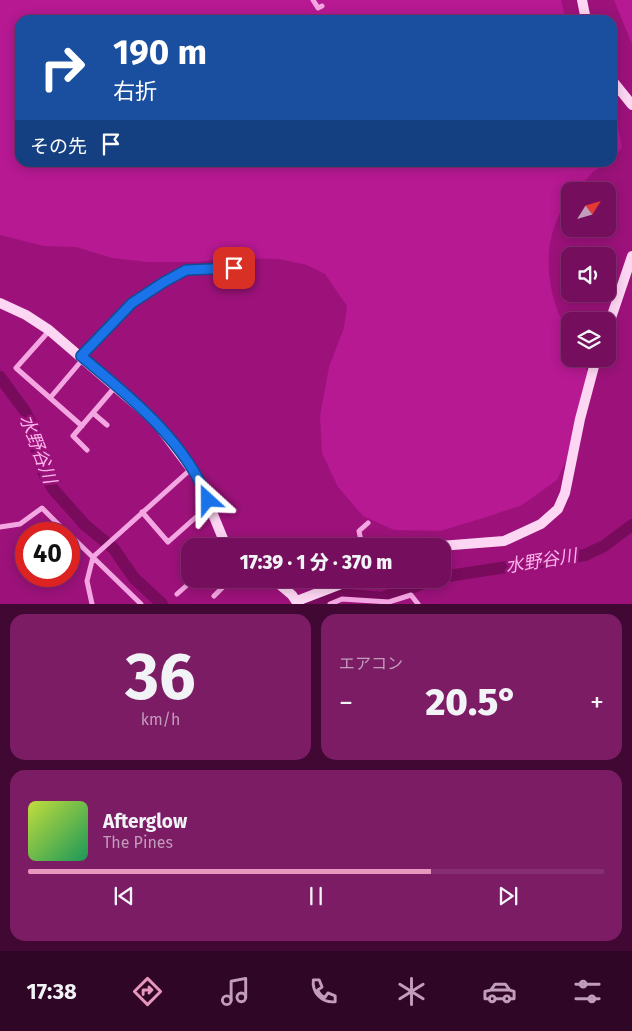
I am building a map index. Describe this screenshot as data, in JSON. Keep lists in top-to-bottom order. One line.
{"water":["水野谷川"],"north":"top right","page":{"turn":["190 m","右折"],"then":"その先","limit":"40","trip":"17:39 · 1 分 · 370 m","tile":[["36","km/h"],"エアコン"],"heat":["−","20.5°","+"],"song":["Afterglow","The Pines"],"tabs":"17:38"}}
